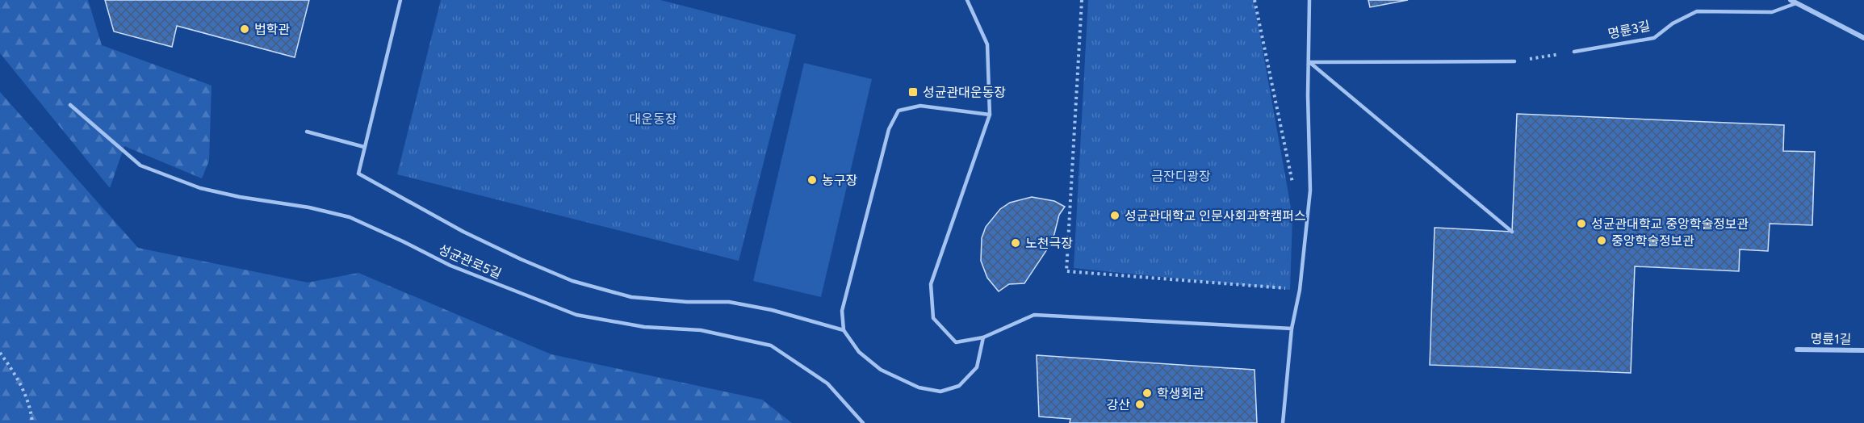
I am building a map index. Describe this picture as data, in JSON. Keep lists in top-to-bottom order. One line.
{"streets":{"street":["명륜3길","명륜1길"],"lane":["성균관로5길"]},"parks":["대운동장","금잔디광장"],"places":{"other":["법학관","농구장","성균관대학교 인문사회과학캠퍼스","성균관대학교 중앙학술정보관","중앙학술정보관","노천극장","학생회관","강산"],"transit":["성균관대운동장"]}}
